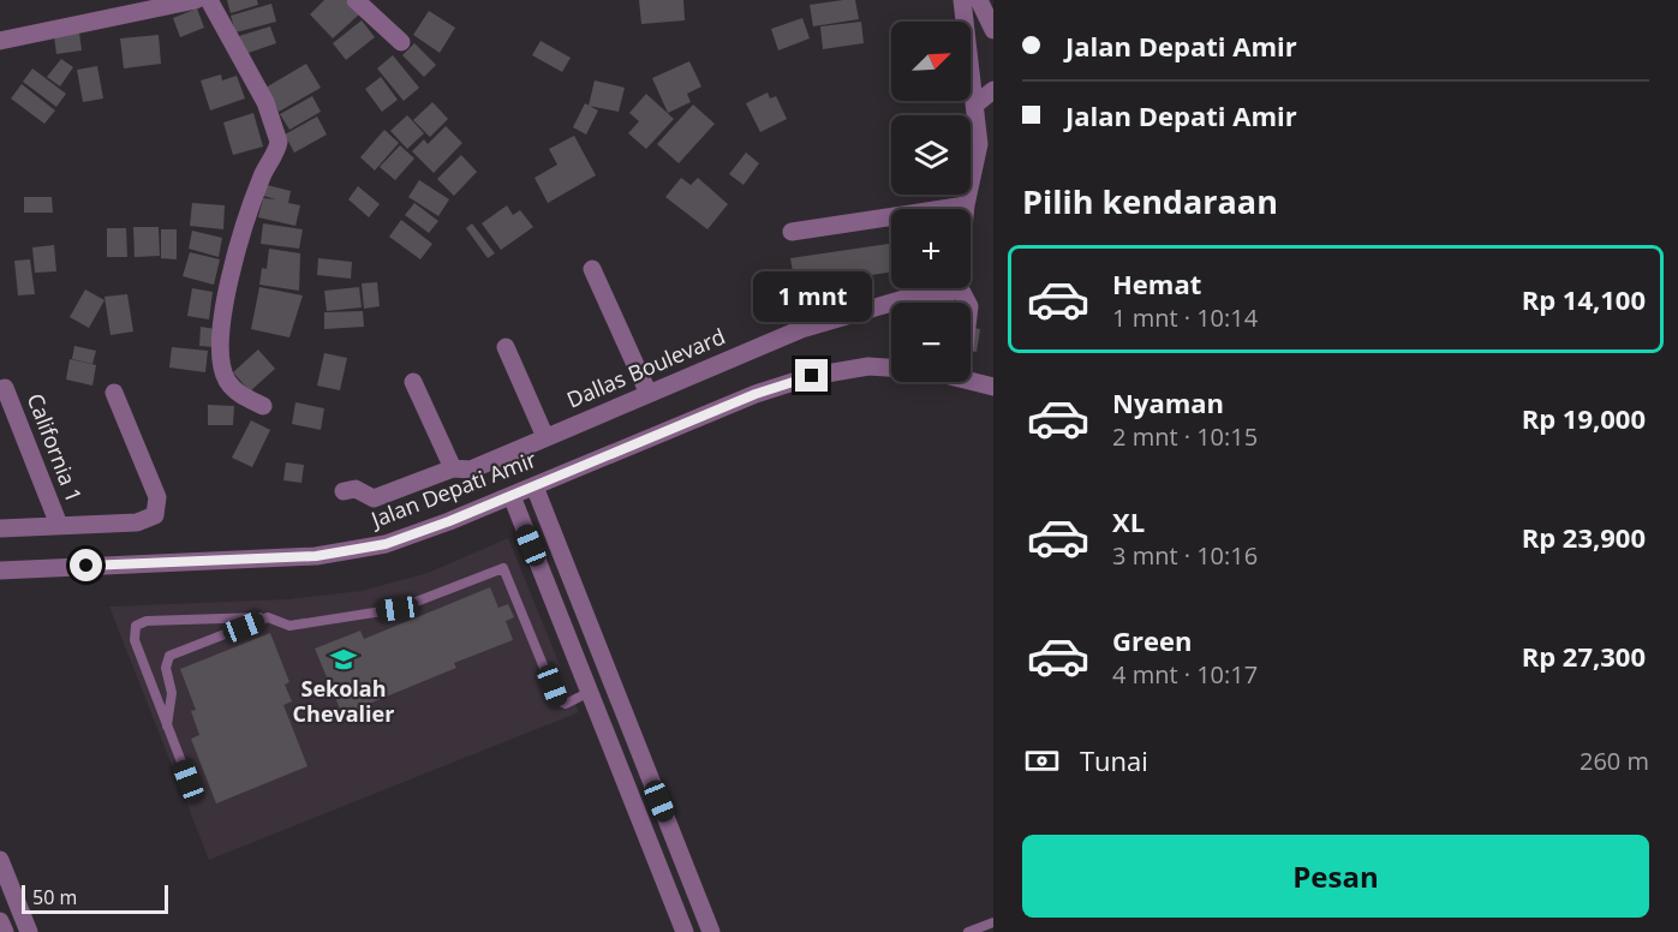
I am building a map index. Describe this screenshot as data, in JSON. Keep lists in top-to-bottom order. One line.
{"streets":{"street":["Dallas Boulevard","California 1","Jalan Depati Amir"]},"places":{"school or university":["Sekolah Chevalier"]},"scale_bar":"50 m","north":"top right","page":{"banner":["Jalan Depati Amir","Jalan Depati Amir"],"map_buttons":["+","−"],"heading":"Pilih kendaraan","list":[{"name":"Hemat","note":"1 mnt · 10:14","value":"Rp 14,100"},{"name":"Nyaman","note":"2 mnt · 10:15","value":"Rp 19,000"},{"name":"XL","note":"3 mnt · 10:16","value":"Rp 23,900"},{"name":"Green","note":"4 mnt · 10:17","value":"Rp 27,300"}],"bubble":"1 mnt","pay":["Tunai","260 m"],"buttons":"Pesan","scale":"50 m"}}
